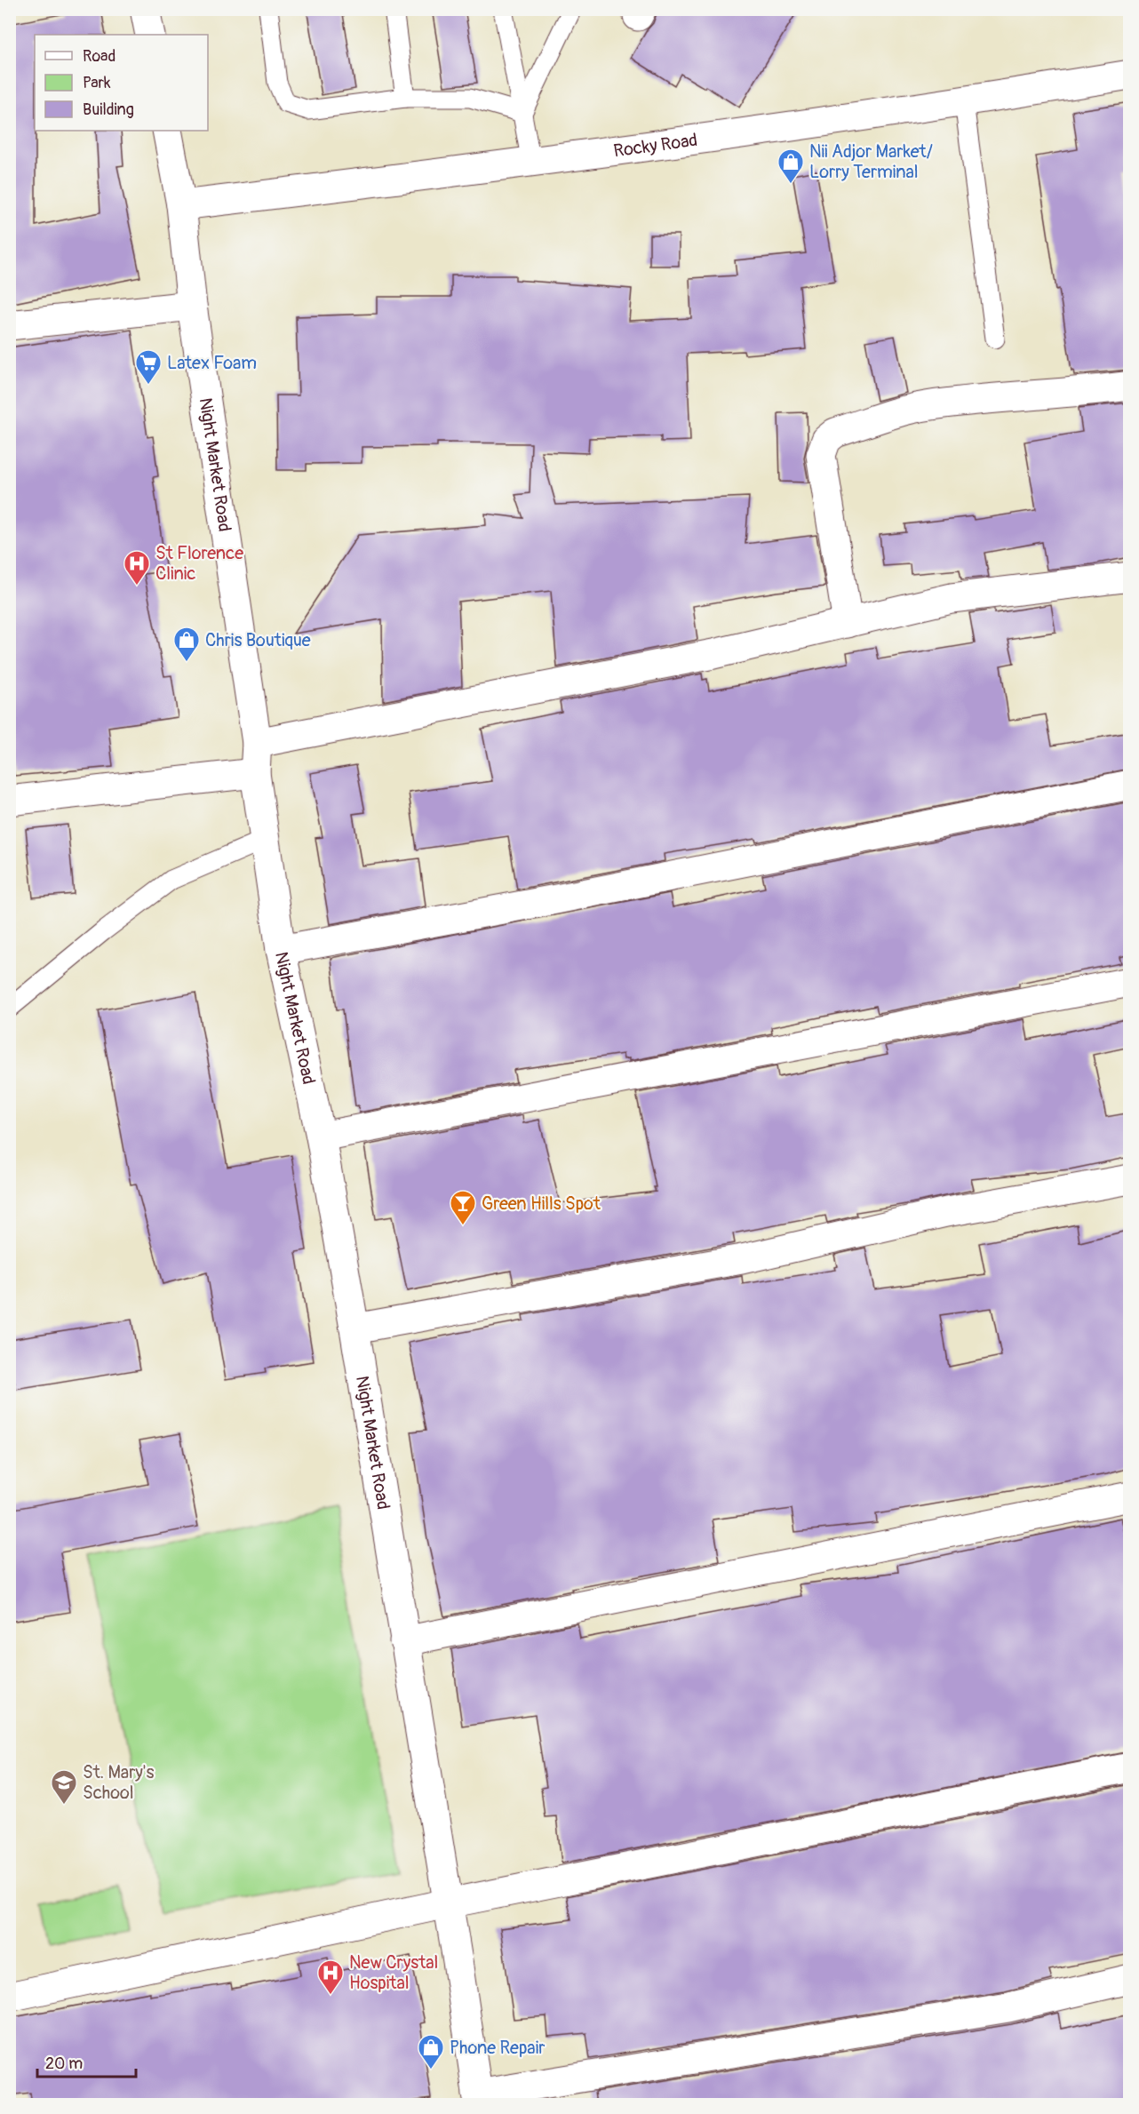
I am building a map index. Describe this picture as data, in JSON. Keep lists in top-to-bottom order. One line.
{"streets":{"street":["Rocky Road","Night Market Road"]},"crossings":[["Rocky Road","Night Market Road"]],"places":{"shop":["Nii Adjor Market/ Lorry Terminal","Chris Boutique","Phone Repair"],"supermarket":["Latex Foam"],"hospital":["St Florence Clinic","New Crystal Hospital"],"bar":["Green Hills Spot"],"school or university":["St. Mary's School"]},"legend":["Road","Park","Building"],"scale_bar":"20 m"}
